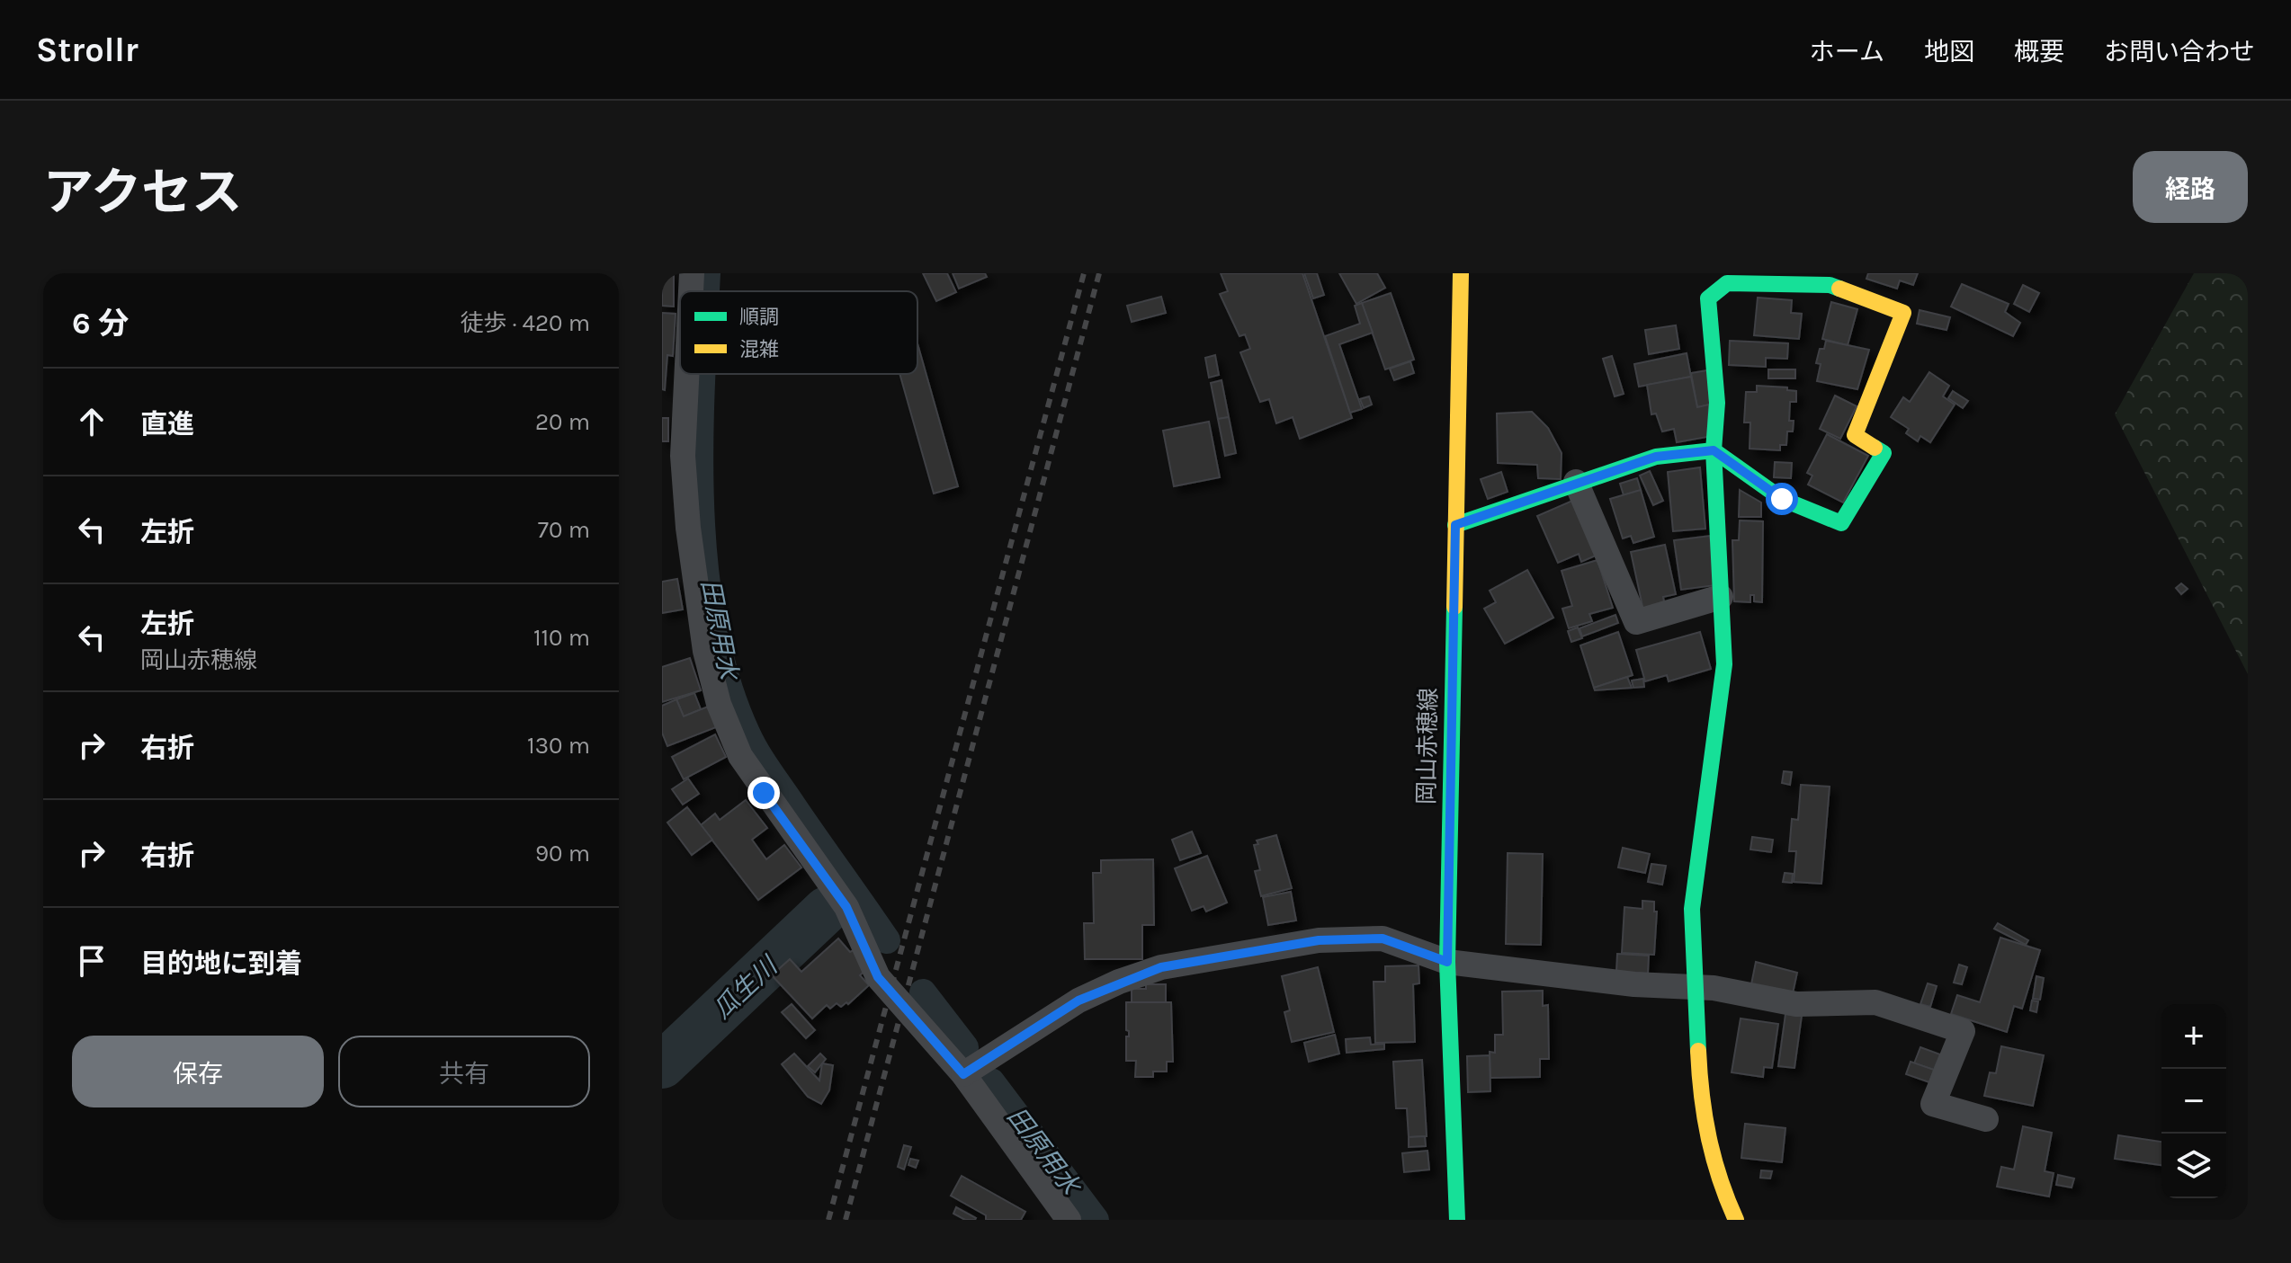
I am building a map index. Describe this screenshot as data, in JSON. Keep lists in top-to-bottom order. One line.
{"streets":{"street":["岡山赤穂線"]},"water":["田原用水","瓜生川"],"legend":["順調","混雑"],"page":{"header":"Strollr","nav":["ホーム","地図","概要","お問い合わせ"],"title":"アクセス","buttons":["経路",["保存","共有"]],"heading":["6 分","徒歩 · 420 m"],"list":[["直進","20 m"],["左折","70 m"],["左折","岡山赤穂線","110 m"],["右折","130 m"],["右折","90 m"],"目的地に到着"],"map_buttons":["+","−"]}}
